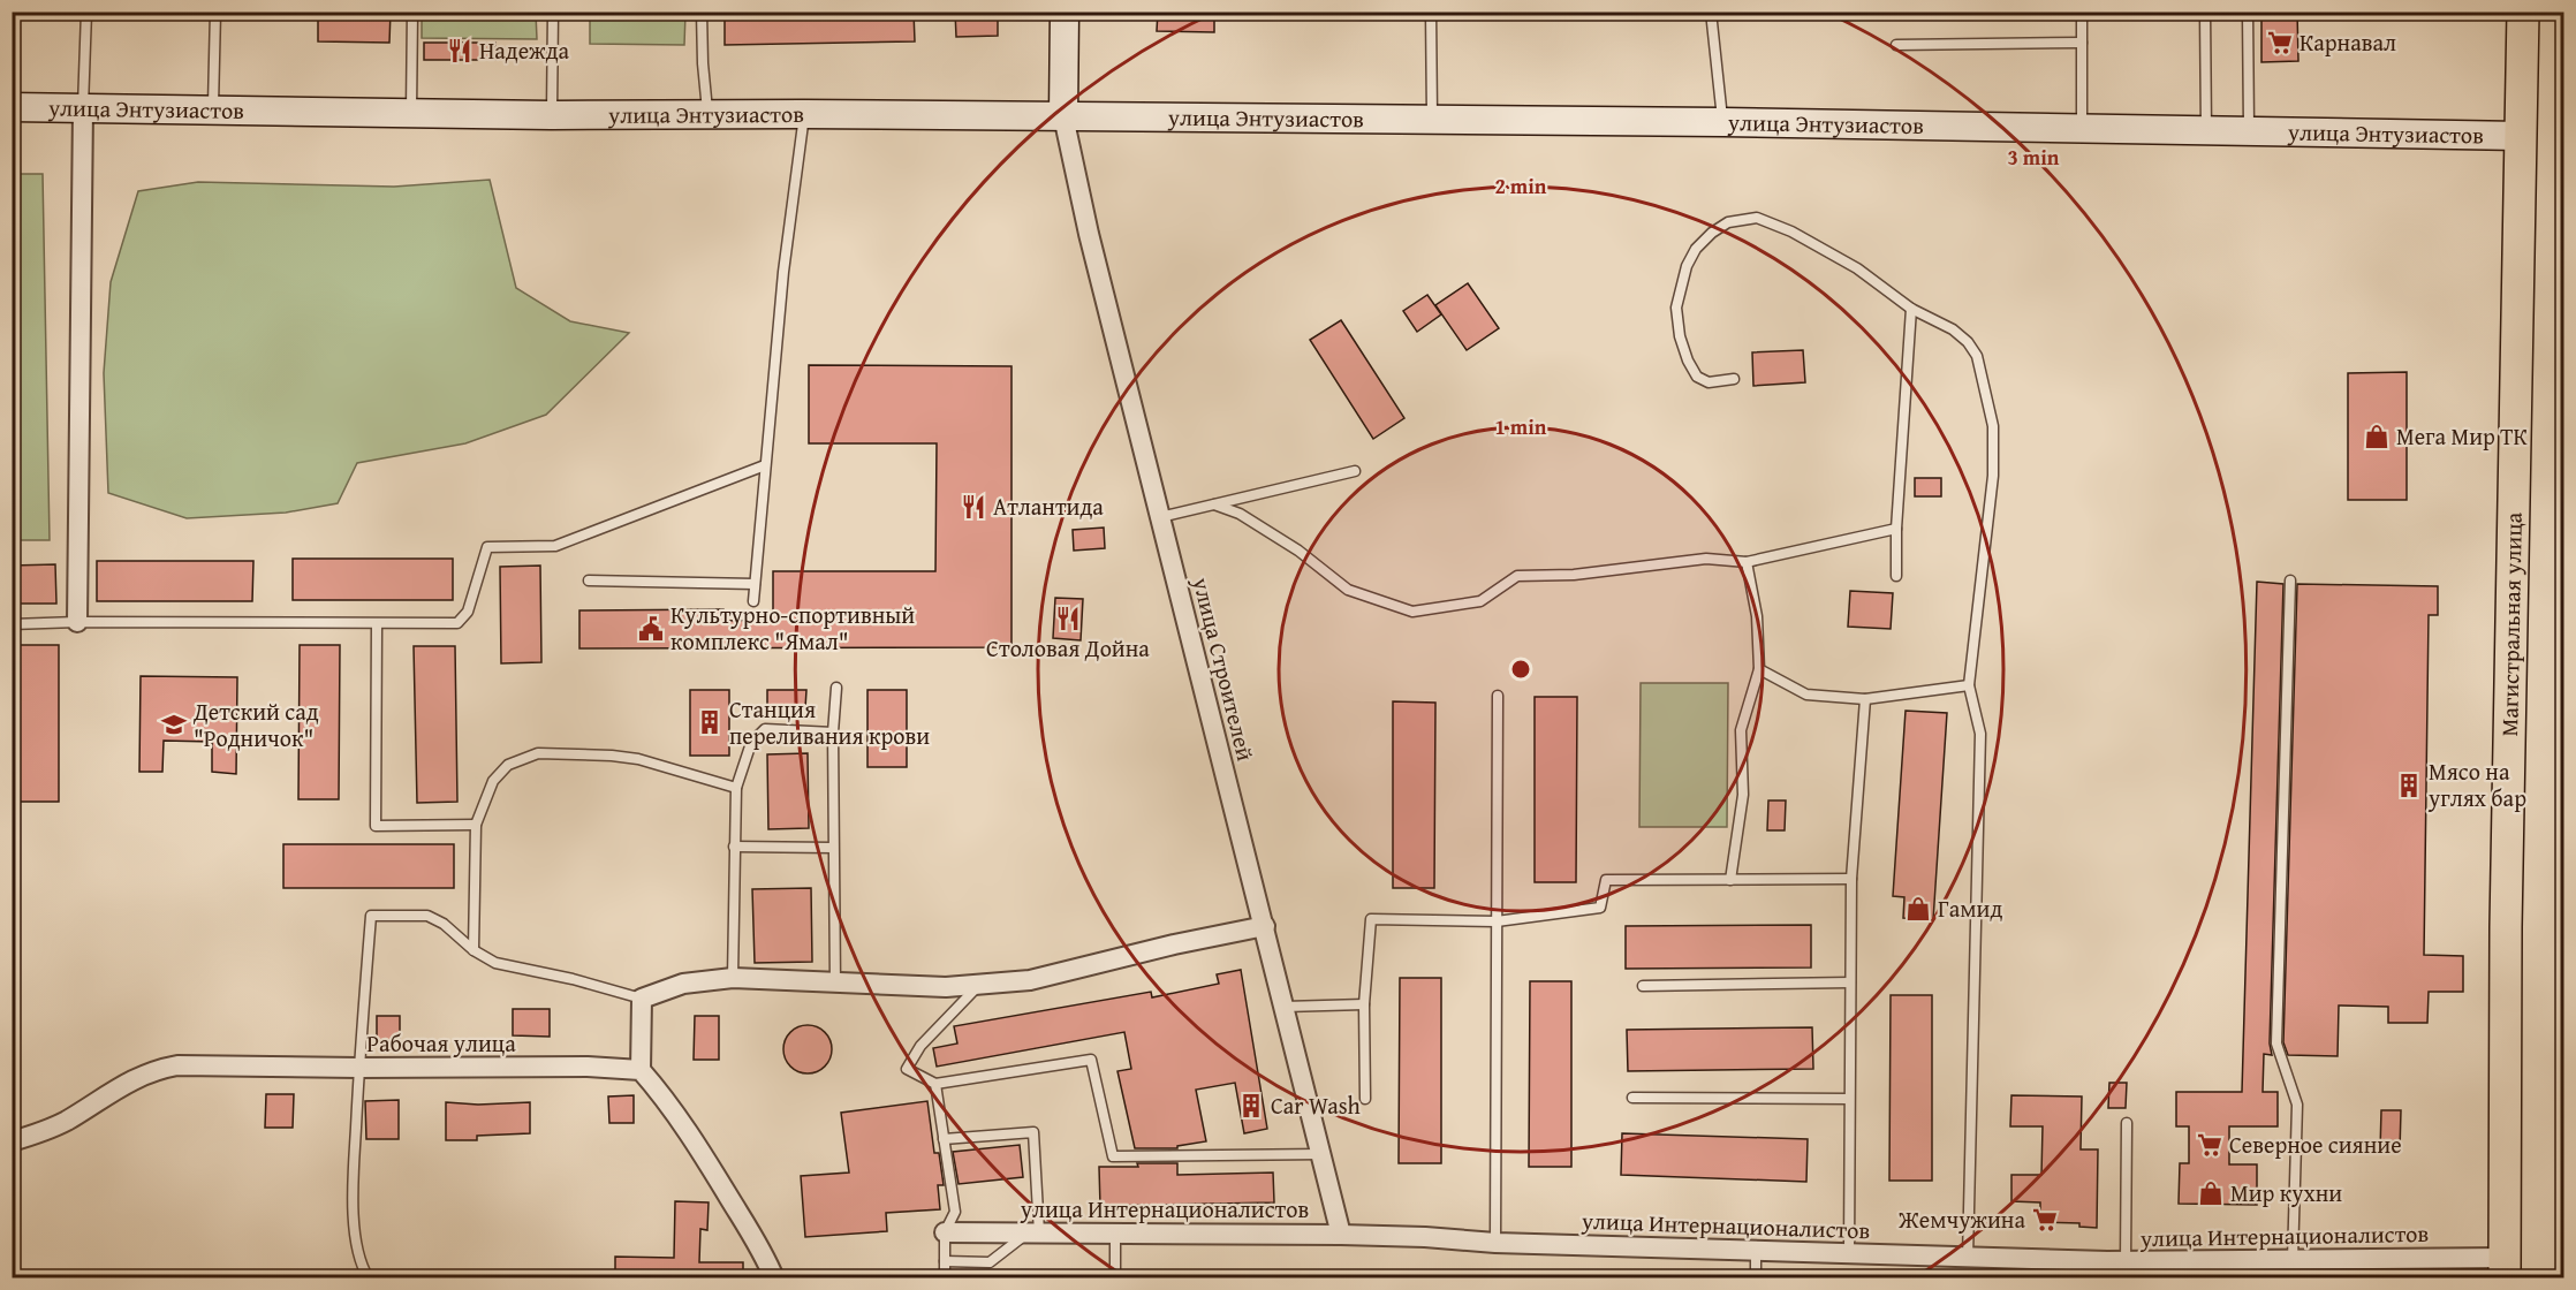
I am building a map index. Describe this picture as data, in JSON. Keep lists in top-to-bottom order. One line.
{"streets":{"main road":["Магистральная улица"],"street":["улица Энтузиастов","улица Строителей","Рабочая улица","улица Интернационалистов"]},"crossings":[["улица Энтузиастов","Магистральная улица"],["улица Энтузиастов","улица Строителей"],["Магистральная улица","улица Интернационалистов"],["улица Строителей","улица Интернационалистов"]],"places":{"supermarket":["Карнавал","Северное сияние","Жемчужина"],"restaurant":["Надежда","Атлантида","Столовая Дойна"],"shop":["Мега Мир ТК","Гамид","Мир кухни"],"public building":["Культурно-спортивный комплекс \"Ямал\""],"building":["Станция переливания крови","Мясо на углях бар","Car Wash"],"school or university":["Детский сад \"Родничок\""]},"rings":["3 min","2 min","1 min"]}
